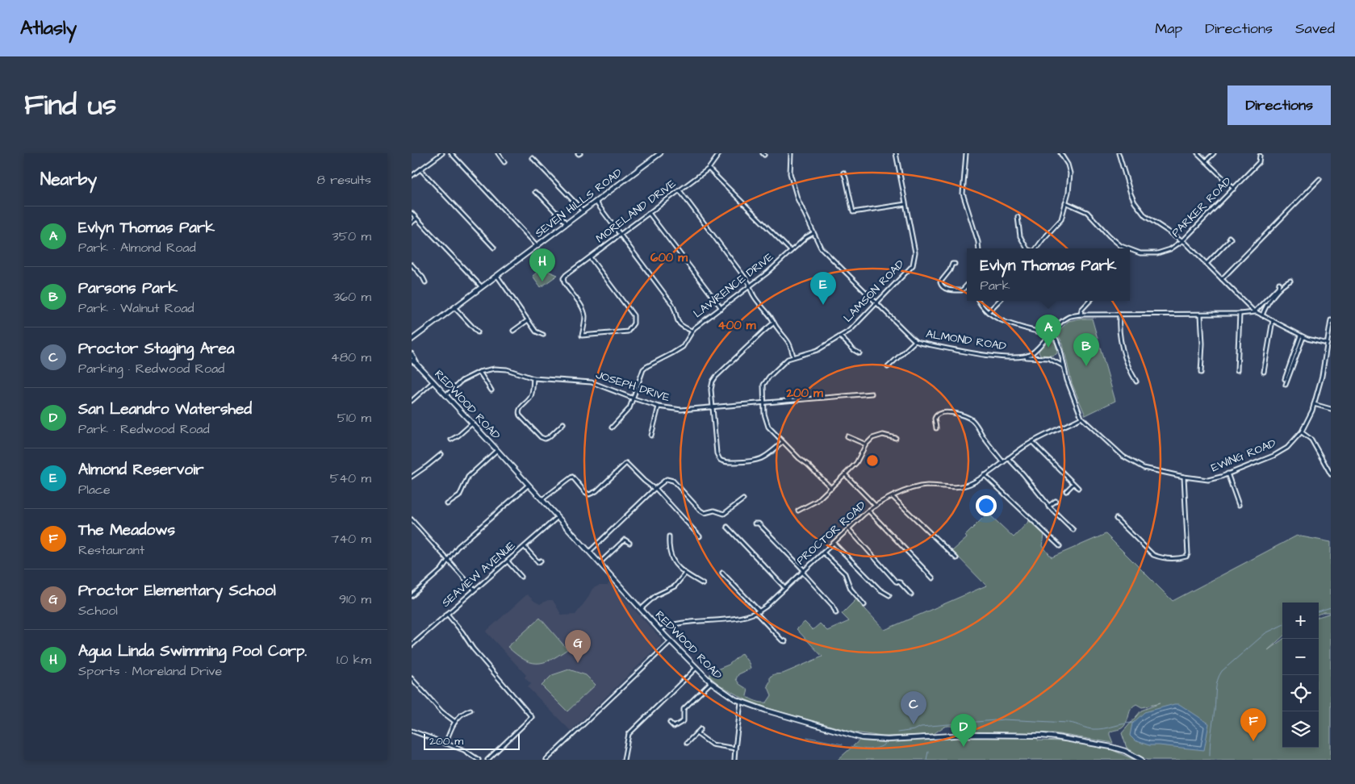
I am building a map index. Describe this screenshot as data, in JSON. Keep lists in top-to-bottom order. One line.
{"streets":{"main road":["SEVEN HILLS ROAD","REDWOOD ROAD"],"street":["PARKER ROAD","MORELAND DRIVE","LAWRENCE DRIVE","LAMSON ROAD","ALMOND ROAD","JOSEPH DRIVE","EWING ROAD","PROCTOR ROAD","SEAVIEW AVENUE"]},"crossings":[["LAWRENCE DRIVE","ALMOND ROAD"],["LAWRENCE DRIVE","JOSEPH DRIVE"],["LAMSON ROAD","ALMOND ROAD"],["LAMSON ROAD","JOSEPH DRIVE"],["JOSEPH DRIVE","REDWOOD ROAD"],["REDWOOD ROAD","PROCTOR ROAD"],["REDWOOD ROAD","SEAVIEW AVENUE"],["EWING ROAD","PROCTOR ROAD"]],"scale_bar":"200 m","page":{"header":"Atlasly","nav":["Map","Directions","Saved"],"title":"Find us","buttons":"Directions","heading":["Nearby","8 results"],"list":[{"mark":"A","name":"Evlyn Thomas Park","note":"Park · Almond Road","value":"350 m"},{"mark":"B","name":"Parsons Park","note":"Park · Walnut Road","value":"360 m"},{"mark":"C","name":"Proctor Staging Area","note":"Parking · Redwood Road","value":"480 m"},{"mark":"D","name":"San Leandro Watershed","note":"Park · Redwood Road","value":"510 m"},{"mark":"E","name":"Almond Reservoir","note":"Place","value":"540 m"},{"mark":"F","name":"The Meadows","note":"Restaurant","value":"740 m"},{"mark":"G","name":"Proctor Elementary School","note":"School","value":"910 m"},{"mark":"H","name":"Agua Linda Swimming Pool Corp.","note":"Sports · Moreland Drive","value":"1.0 km"}],"popup":["Evlyn Thomas Park","Park"],"pins":["H","E","A","B","G","C","F","D"],"map_buttons":["+","−"],"scale":"200 m"},"rings":["600 m","400 m","200 m"]}
